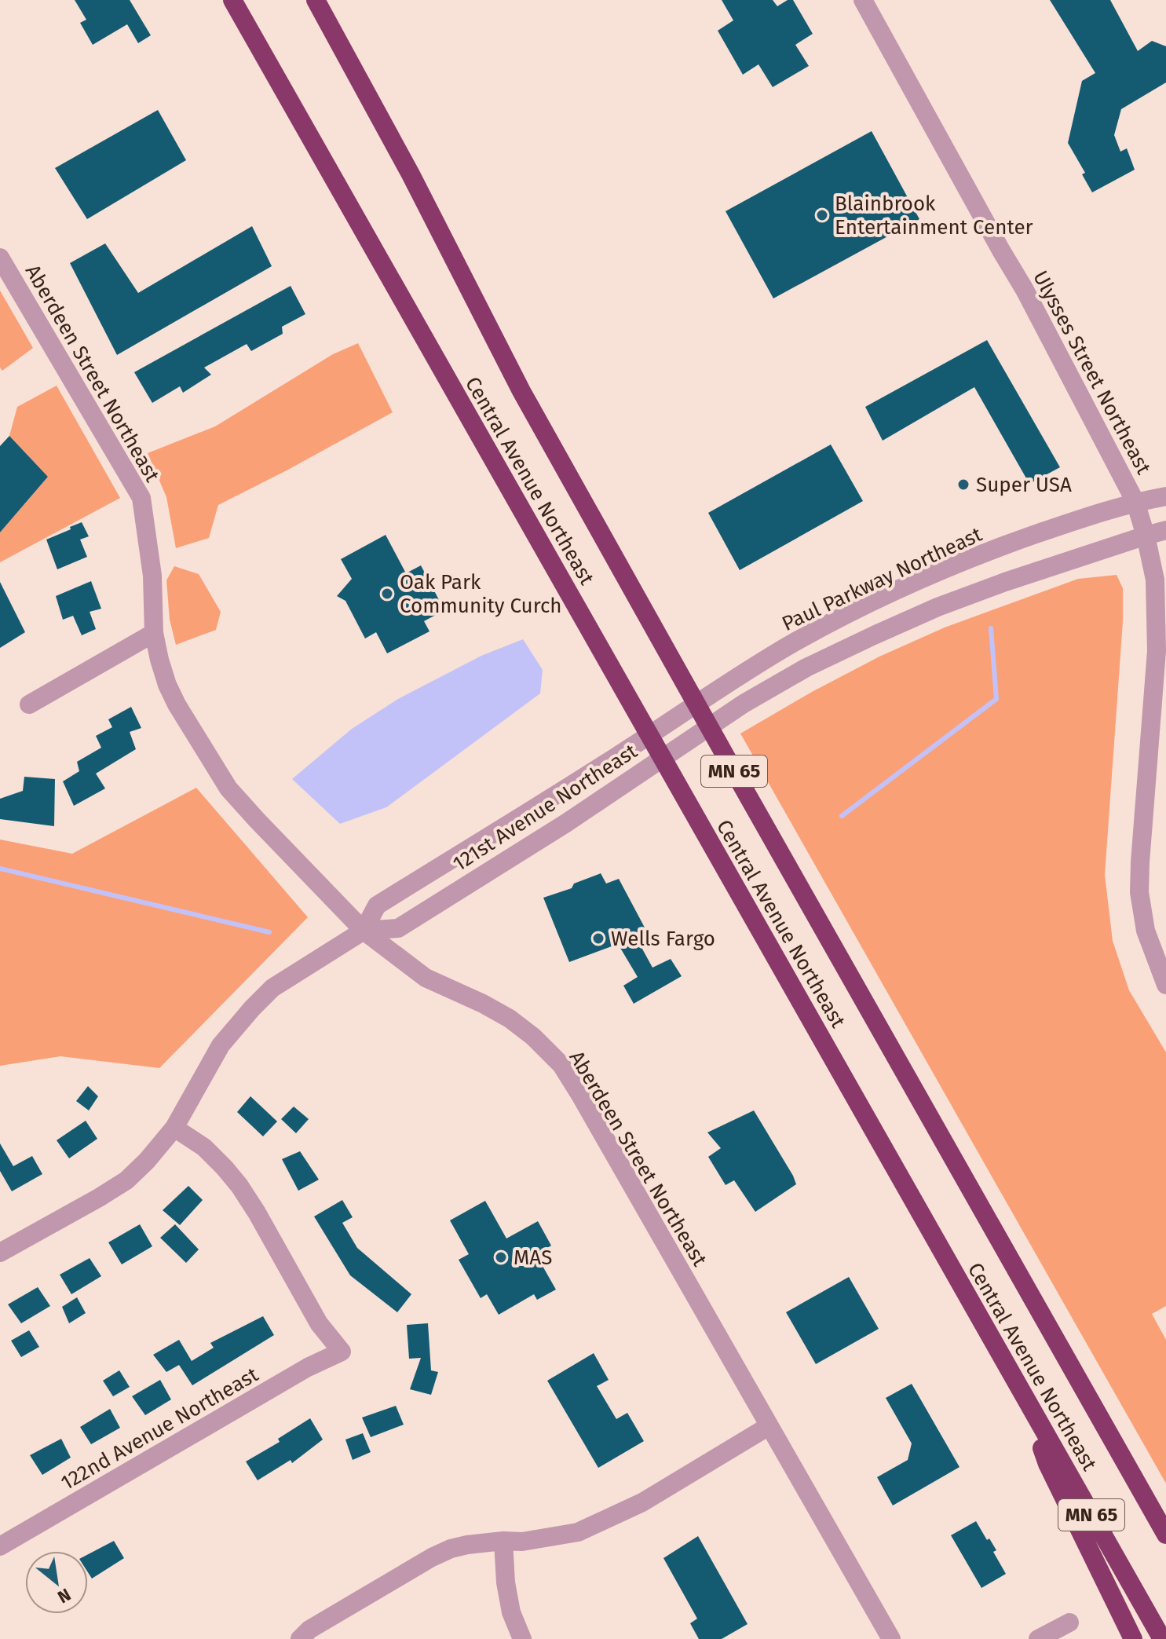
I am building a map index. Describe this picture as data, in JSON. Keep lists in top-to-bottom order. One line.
{"streets":{"highway":["Central Avenue Northeast","MN 65"],"street":["Ulysses Street Northeast","Aberdeen Street Northeast","Paul Parkway Northeast","121st Avenue Northeast","122nd Avenue Northeast"]},"crossings":[["Ulysses Street Northeast","Paul Parkway Northeast"],["Ulysses Street Northeast","121st Avenue Northeast"],["Aberdeen Street Northeast","121st Avenue Northeast"],["Paul Parkway Northeast","121st Avenue Northeast"],["121st Avenue Northeast","122nd Avenue Northeast"]],"places":["Blainbrook Entertainment Center","Super USA","Oak Park Community Curch","Wells Fargo","MAS"],"north":"bottom right"}
